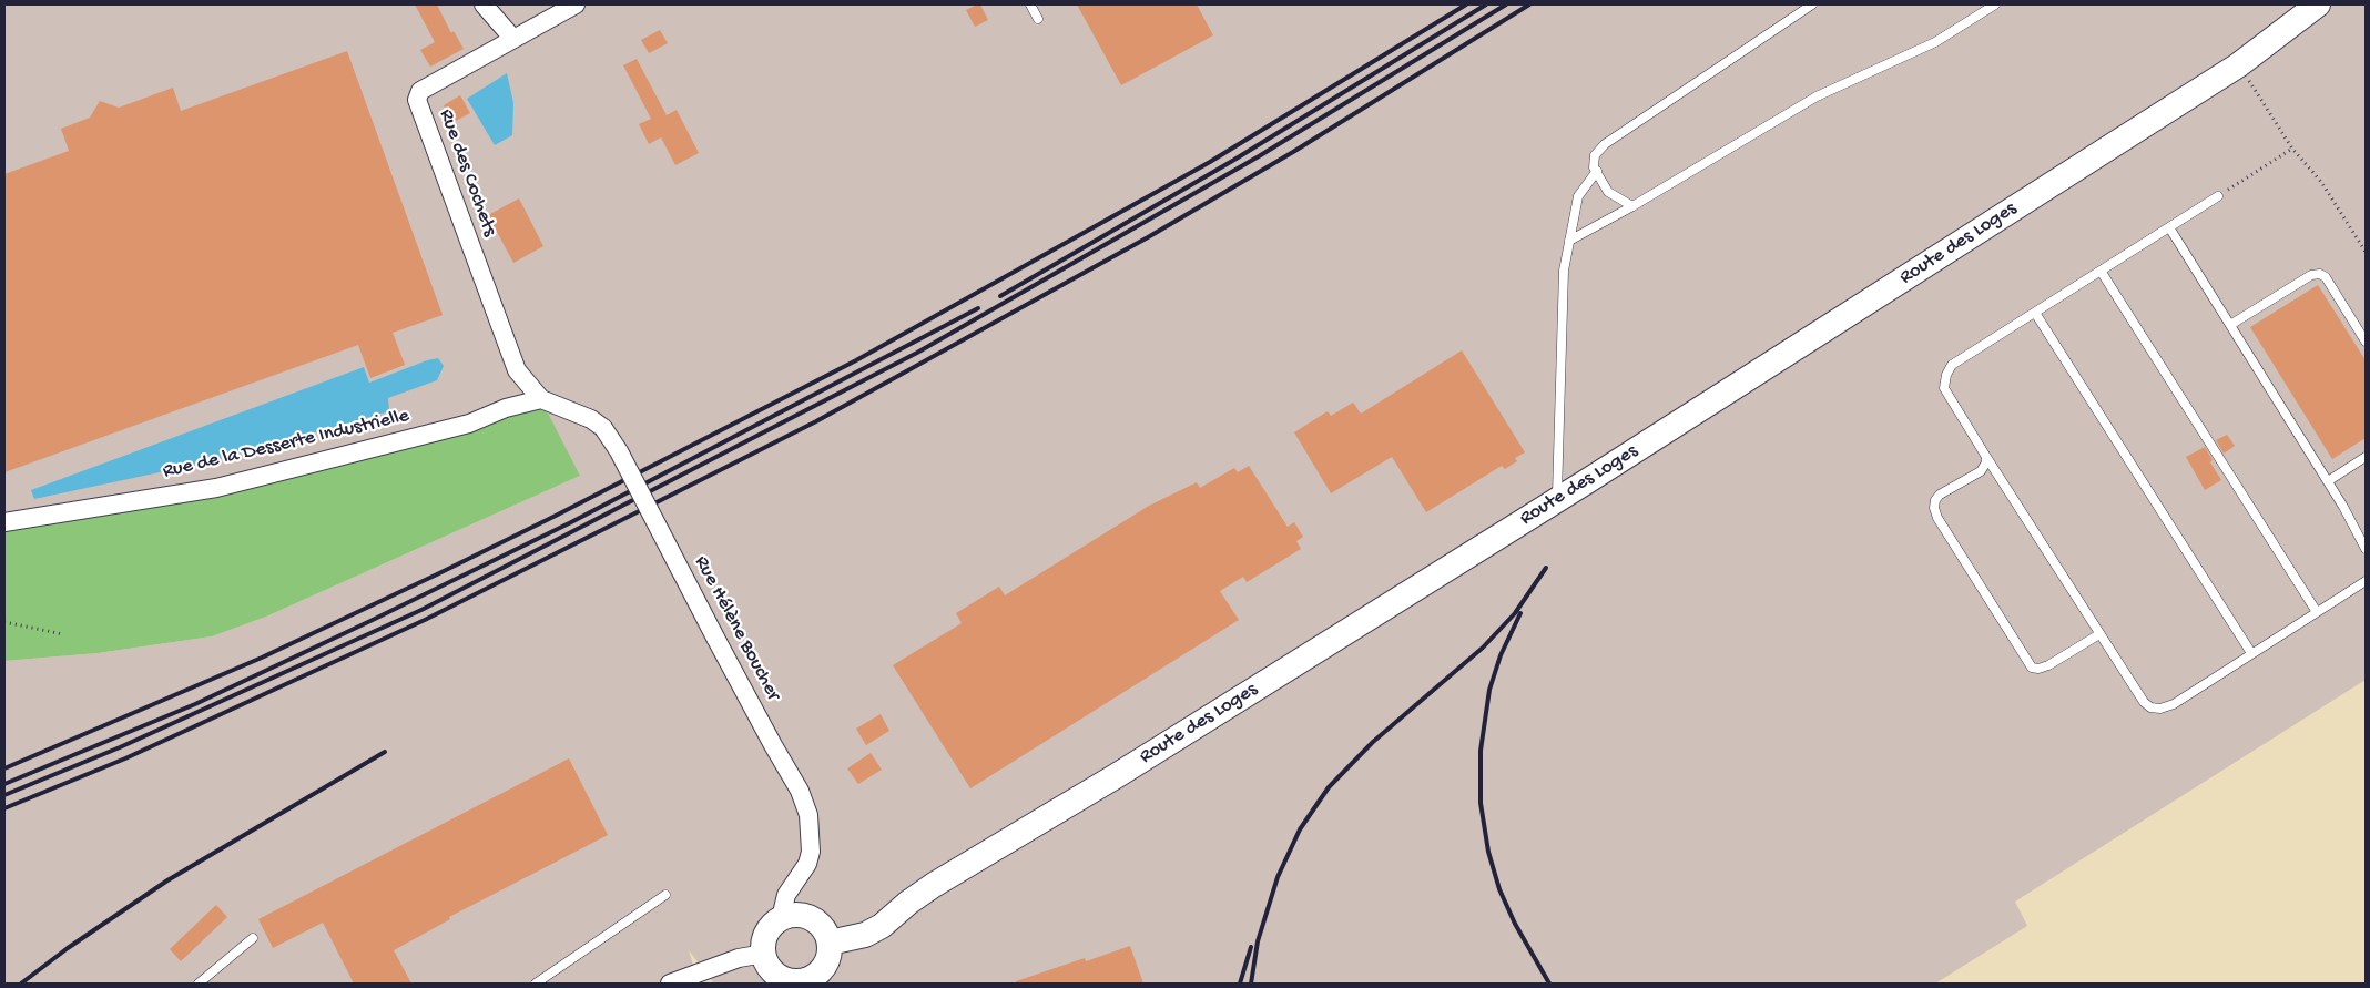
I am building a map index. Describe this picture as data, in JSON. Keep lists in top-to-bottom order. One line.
{"streets":{"street":["Rue des Cochets","Route des Loges","Rue de la Desserte Industrielle","Rue Hélène Boucher"]},"crossings":[["Rue des Cochets","Rue de la Desserte Industrielle"],["Rue des Cochets","Rue Hélène Boucher"],["Route des Loges","Rue Hélène Boucher"],["Rue de la Desserte Industrielle","Rue Hélène Boucher"]]}
